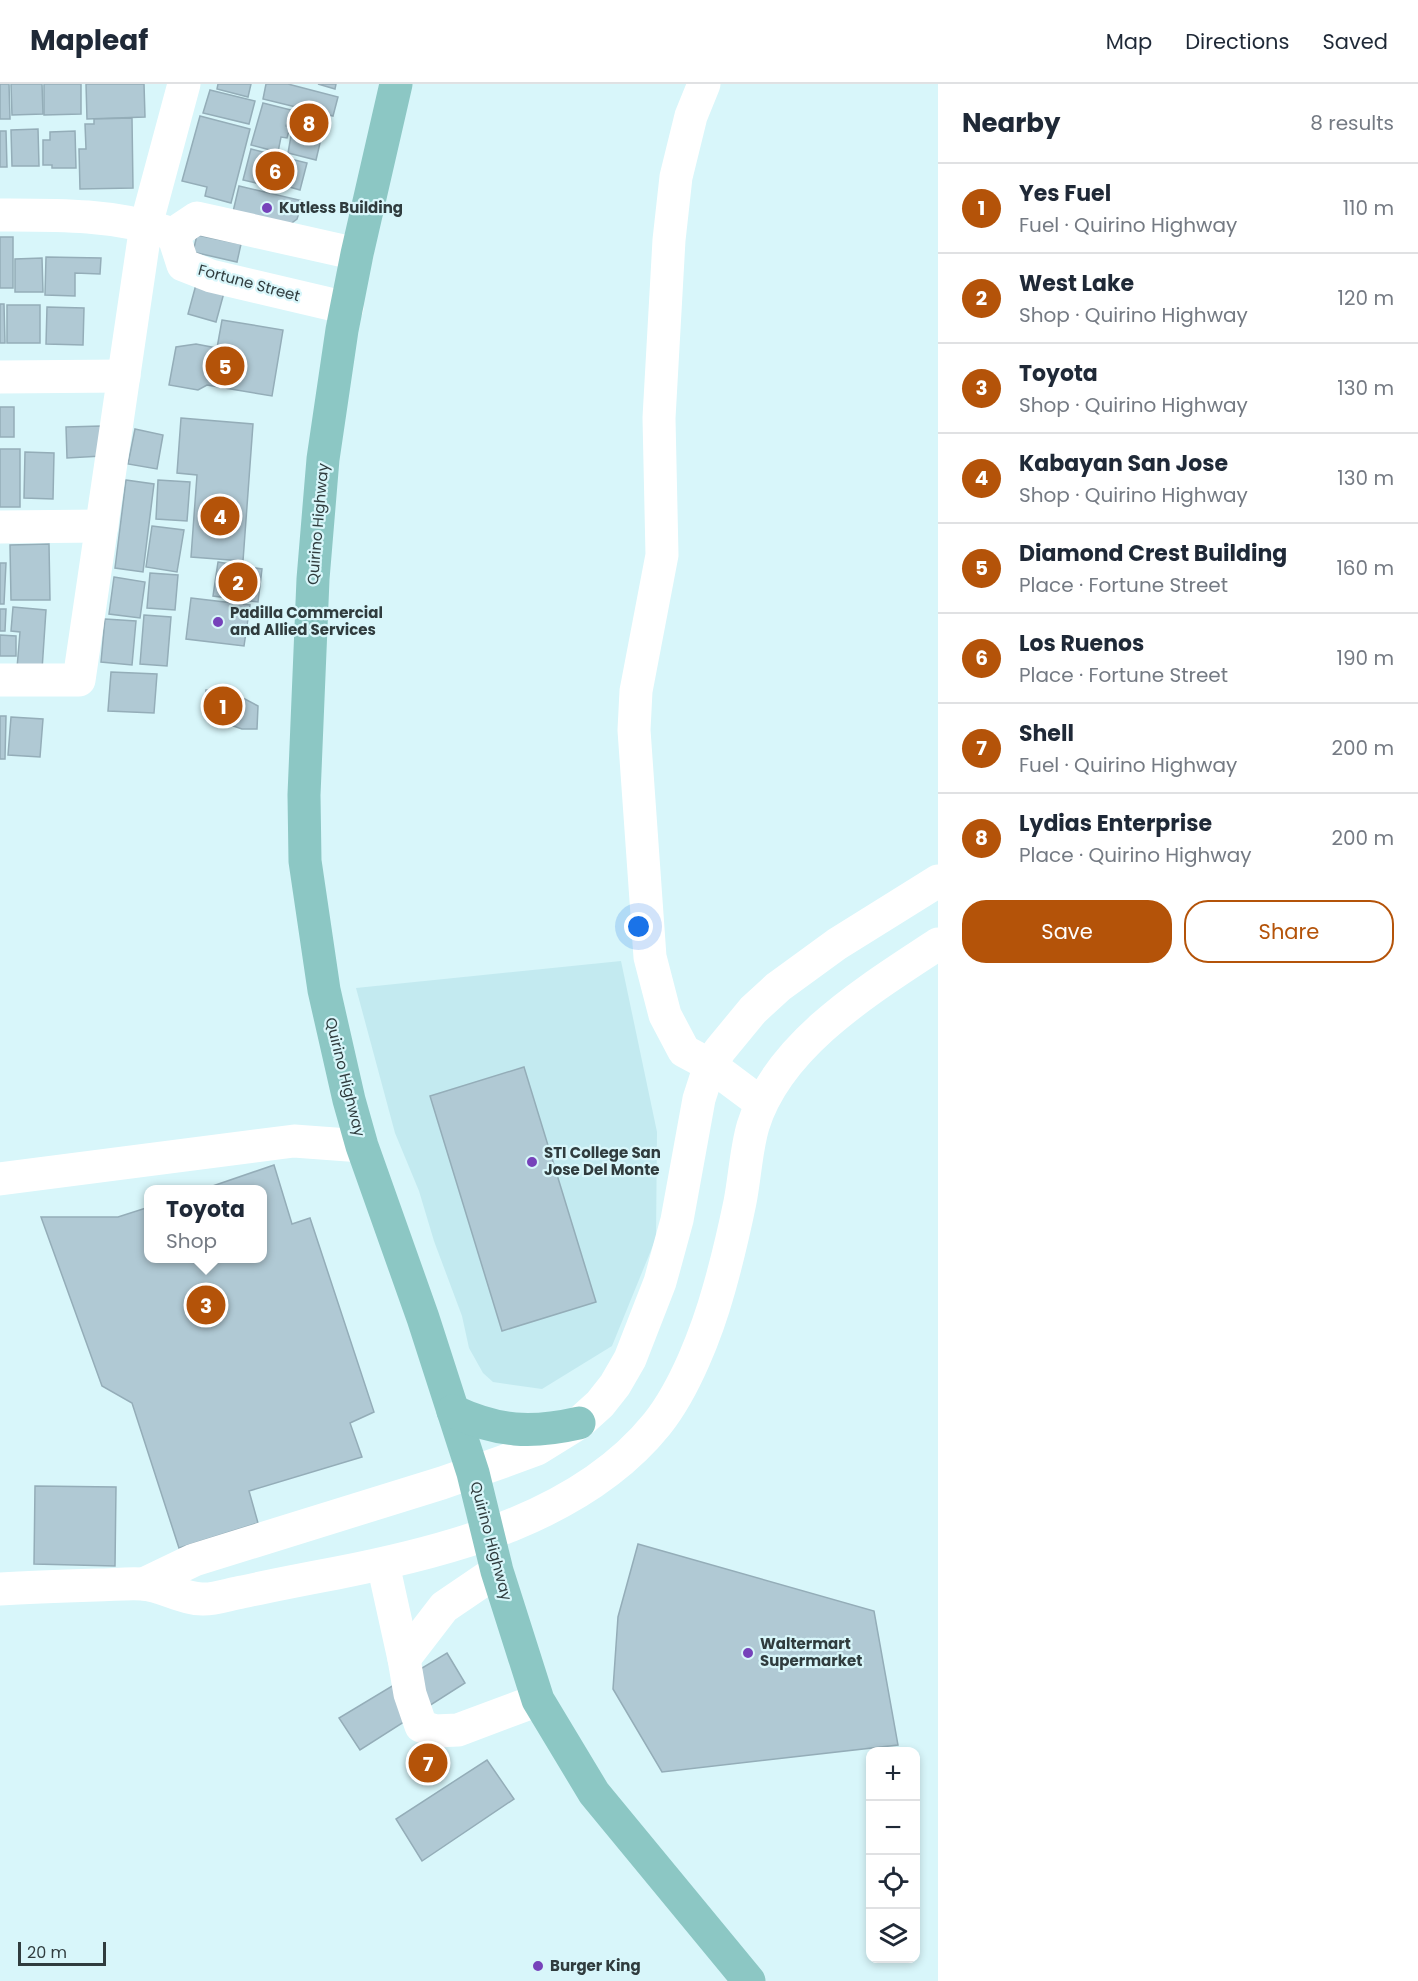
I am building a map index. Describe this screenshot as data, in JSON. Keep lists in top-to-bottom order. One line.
{"streets":{"main road":["Quirino Highway"],"street":["Fortune Street"]},"crossings":[["Fortune Street","Quirino Highway"]],"places":["Kutless Building","Padilla Commercial and Allied Services","STI College San Jose Del Monte","Waltermart Supermarket","Burger King"],"scale_bar":"20 m","page":{"header":"Mapleaf","nav":["Map","Directions","Saved"],"heading":["Nearby","8 results"],"pins":["8","6","5","4","2","1","3","7"],"list":[{"mark":"1","name":"Yes Fuel","note":"Fuel · Quirino Highway","value":"110 m"},{"mark":"2","name":"West Lake","note":"Shop · Quirino Highway","value":"120 m"},{"mark":"3","name":"Toyota","note":"Shop · Quirino Highway","value":"130 m"},{"mark":"4","name":"Kabayan San Jose","note":"Shop · Quirino Highway","value":"130 m"},{"mark":"5","name":"Diamond Crest Building","note":"Place · Fortune Street","value":"160 m"},{"mark":"6","name":"Los Ruenos","note":"Place · Fortune Street","value":"190 m"},{"mark":"7","name":"Shell","note":"Fuel · Quirino Highway","value":"200 m"},{"mark":"8","name":"Lydias Enterprise","note":"Place · Quirino Highway","value":"200 m"}],"buttons":["Save","Share"],"popup":["Toyota","Shop"],"map_buttons":["+","−"],"scale":"20 m"}}
